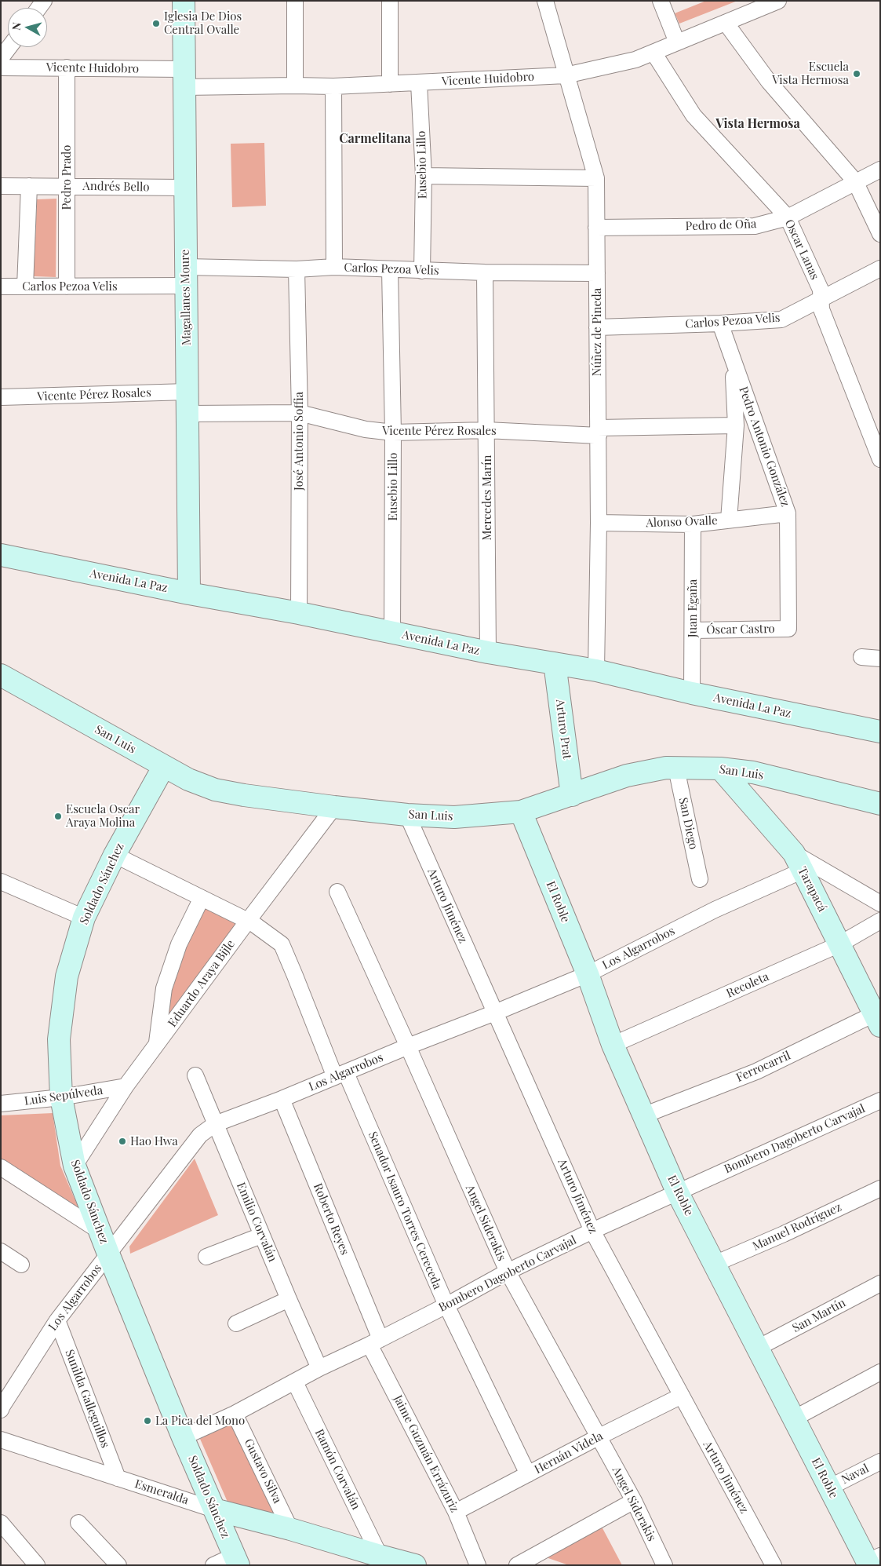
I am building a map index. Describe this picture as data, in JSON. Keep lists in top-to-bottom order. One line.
{"streets":{"street":["Vicente Huidobro","Eusebio Lillo","Pedro Prado","Andrés Bello","Pedro de Oña","Oscar Lanas","Carlos Pezoa Velis","Magallanes Moure","Núñez de Pineda","Vicente Pérez Rosales","José Antonio Soffia","Pedro Antonio González","Mercedes Marín","Alonso Ovalle","Avenida La Paz","Juan Egaña","Óscar Castro","Arturo Prat","San Luis","San Diego","Soldado Sánchez","Tarapacá","El Roble","Arturo Jiménez","Los Algarrobos","Eduardo Araya Bijle","Recoleta","Ferrocarril","Luis Sepúlveda","Bombero Dagoberto Carvajal","Senador Isauro Torres Cereceda","Roberto Reyes","Emilio Corvalán","Angel Siderakis","Manuel Rodríguez","San Martín","Sunilda Galleguillos","Hernán Videla","Jaime Guzmán Errázuriz","Ramón Corvalán","Gustavo Silva","Naval","Esmeralda"]},"crossings":[["Vicente Huidobro","Eusebio Lillo"],["Vicente Huidobro","Pedro Prado"],["Vicente Huidobro","Oscar Lanas"],["Vicente Huidobro","Magallanes Moure"],["Vicente Huidobro","Núñez de Pineda"],["Eusebio Lillo","Carlos Pezoa Velis"],["Eusebio Lillo","Vicente Pérez Rosales"],["Eusebio Lillo","Avenida La Paz"],["Pedro Prado","Andrés Bello"],["Pedro Prado","Carlos Pezoa Velis"],["Andrés Bello","Magallanes Moure"],["Pedro de Oña","Oscar Lanas"],["Pedro de Oña","Núñez de Pineda"],["Oscar Lanas","Carlos Pezoa Velis"],["Carlos Pezoa Velis","Magallanes Moure"],["Carlos Pezoa Velis","Núñez de Pineda"],["Carlos Pezoa Velis","José Antonio Soffia"],["Carlos Pezoa Velis","Pedro Antonio González"],["Carlos Pezoa Velis","Mercedes Marín"],["Magallanes Moure","Vicente Pérez Rosales"],["Magallanes Moure","Avenida La Paz"],["Núñez de Pineda","Vicente Pérez Rosales"],["Núñez de Pineda","Alonso Ovalle"],["Núñez de Pineda","Avenida La Paz"],["Vicente Pérez Rosales","José Antonio Soffia"],["Vicente Pérez Rosales","Pedro Antonio González"],["Vicente Pérez Rosales","Mercedes Marín"],["José Antonio Soffia","Avenida La Paz"],["Pedro Antonio González","Alonso Ovalle"],["Pedro Antonio González","Óscar Castro"],["Mercedes Marín","Avenida La Paz"],["Alonso Ovalle","Juan Egaña"],["Avenida La Paz","Juan Egaña"],["Avenida La Paz","Arturo Prat"],["Juan Egaña","Óscar Castro"],["Arturo Prat","San Luis"],["San Luis","San Diego"],["San Luis","Soldado Sánchez"],["San Luis","Tarapacá"],["San Luis","El Roble"],["San Luis","Arturo Jiménez"],["San Luis","Eduardo Araya Bijle"],["Soldado Sánchez","Los Algarrobos"],["Soldado Sánchez","Eduardo Araya Bijle"],["Soldado Sánchez","Luis Sepúlveda"],["Soldado Sánchez","Bombero Dagoberto Carvajal"],["Soldado Sánchez","Senador Isauro Torres Cereceda"],["Soldado Sánchez","Esmeralda"],["Tarapacá","Los Algarrobos"],["Tarapacá","Recoleta"],["Tarapacá","Ferrocarril"],["El Roble","Los Algarrobos"],["El Roble","Recoleta"],["El Roble","Ferrocarril"],["El Roble","Bombero Dagoberto Carvajal"],["El Roble","Manuel Rodríguez"],["El Roble","San Martín"],["El Roble","Naval"],["Arturo Jiménez","Los Algarrobos"],["Arturo Jiménez","Bombero Dagoberto Carvajal"],["Arturo Jiménez","Hernán Videla"],["Los Algarrobos","Senador Isauro Torres Cereceda"],["Los Algarrobos","Roberto Reyes"],["Los Algarrobos","Emilio Corvalán"],["Los Algarrobos","Angel Siderakis"],["Los Algarrobos","Sunilda Galleguillos"],["Eduardo Araya Bijle","Luis Sepúlveda"],["Eduardo Araya Bijle","Senador Isauro Torres Cereceda"],["Bombero Dagoberto Carvajal","Senador Isauro Torres Cereceda"],["Bombero Dagoberto Carvajal","Roberto Reyes"],["Bombero Dagoberto Carvajal","Emilio Corvalán"],["Bombero Dagoberto Carvajal","Angel Siderakis"],["Bombero Dagoberto Carvajal","Jaime Guzmán Errázuriz"],["Bombero Dagoberto Carvajal","Ramón Corvalán"],["Bombero Dagoberto Carvajal","Gustavo Silva"],["Senador Isauro Torres Cereceda","Hernán Videla"],["Roberto Reyes","Jaime Guzmán Errázuriz"],["Angel Siderakis","Hernán Videla"],["Sunilda Galleguillos","Esmeralda"],["Hernán Videla","Jaime Guzmán Errázuriz"],["Ramón Corvalán","Esmeralda"],["Gustavo Silva","Esmeralda"]],"districts":["Vista Hermosa","Carmelitana"],"places":["Iglesia De Dios Central Ovalle","Escuela Vista Hermosa","Escuela Oscar Araya Molina","Hao Hwa","La Pica del Mono"],"north":"left"}
